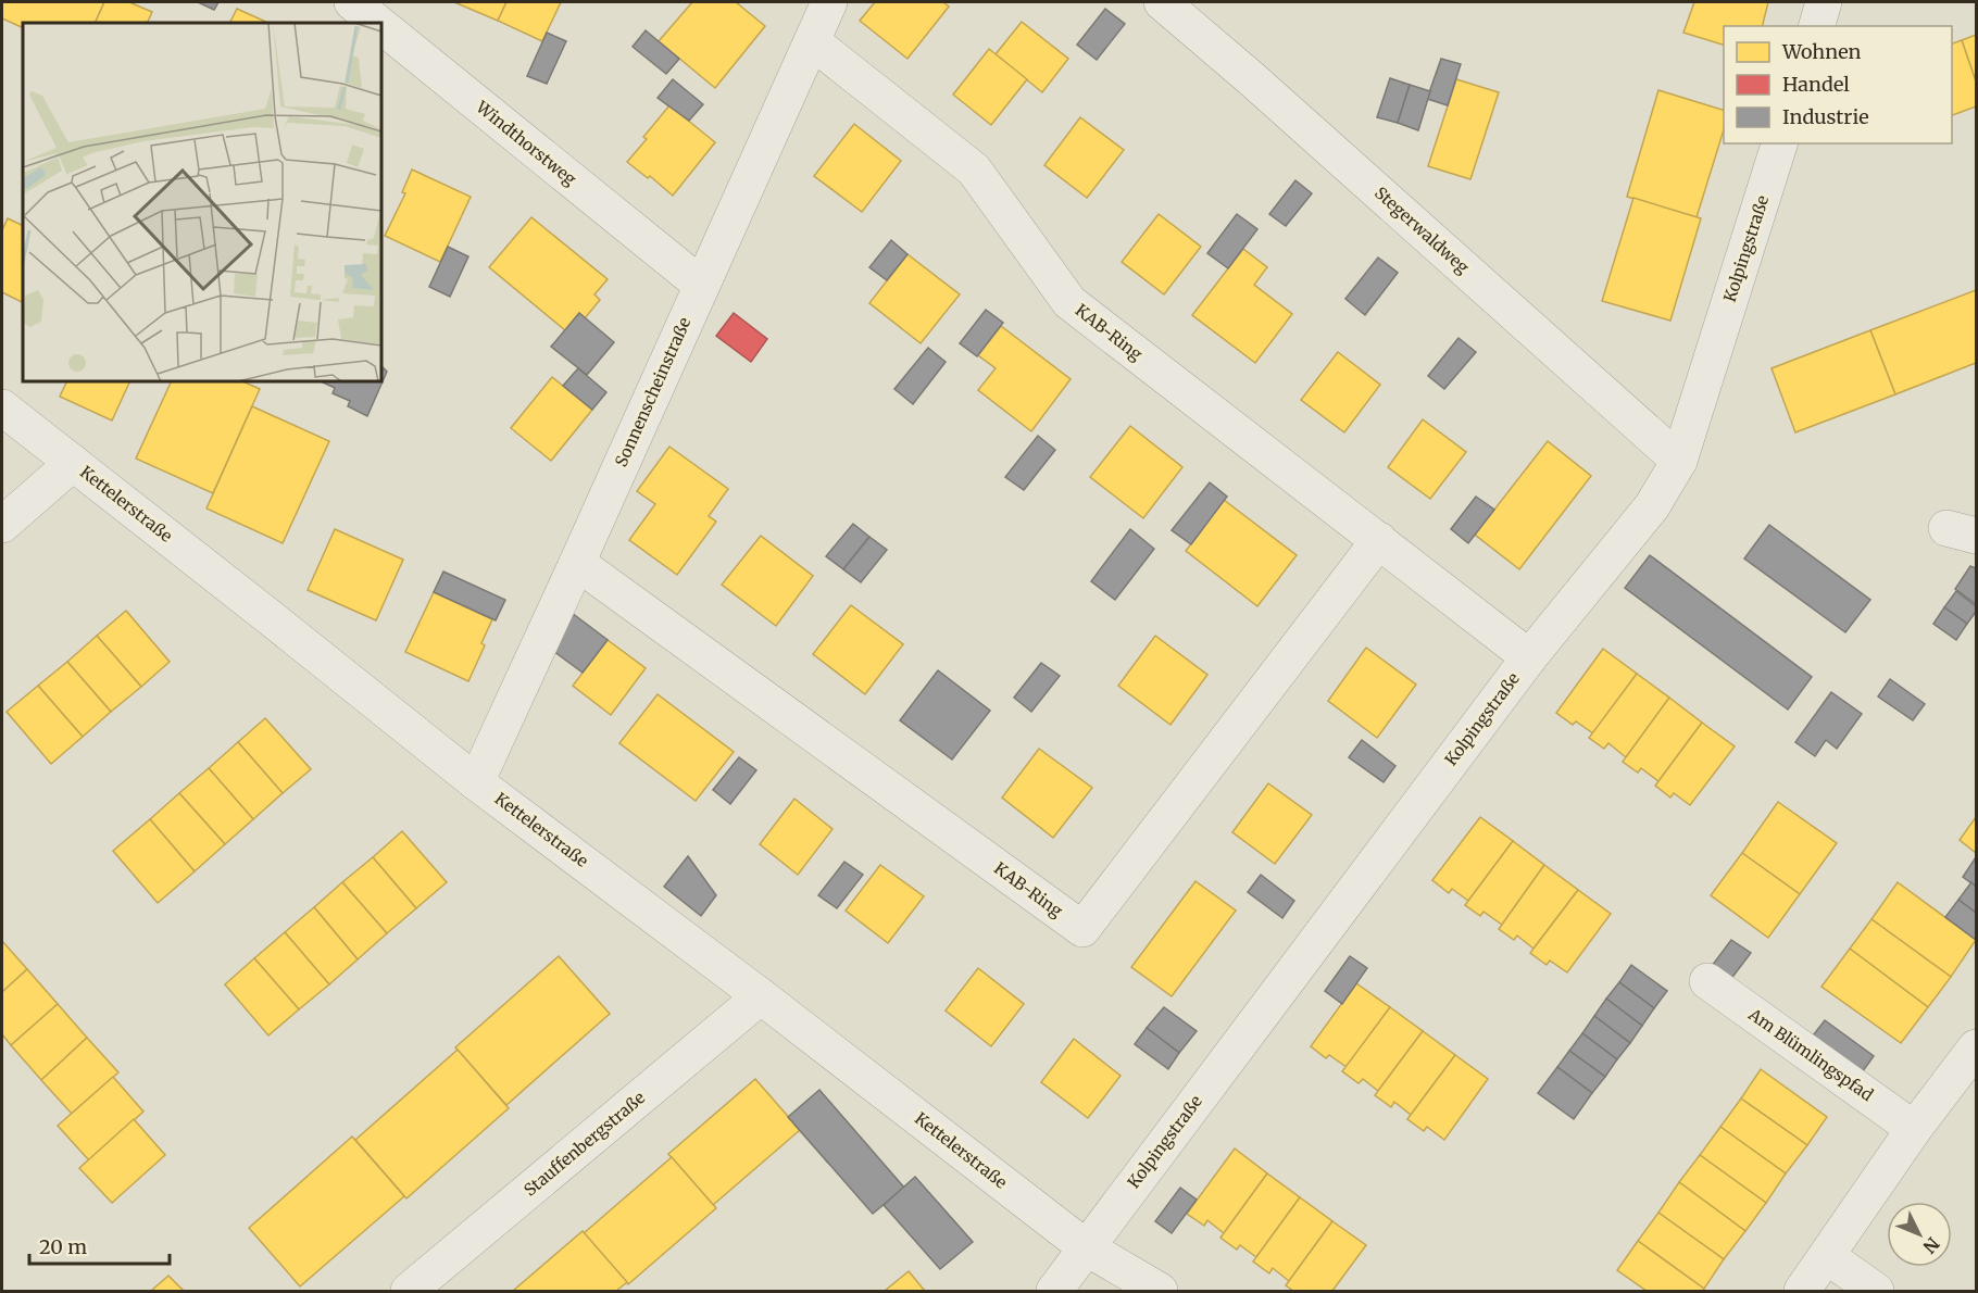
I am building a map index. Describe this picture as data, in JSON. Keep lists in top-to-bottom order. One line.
{"streets":{"street":["Windthorstweg","Stegerwaldweg","Kolpingstraße","KAB-Ring","Sonnenscheinstraße","Kettelerstraße","Am Blümlingspfad","Stauffenbergstraße"]},"crossings":[["Windthorstweg","Sonnenscheinstraße"],["Stegerwaldweg","Kolpingstraße"],["Kolpingstraße","KAB-Ring"],["Kolpingstraße","Kettelerstraße"],["KAB-Ring","Sonnenscheinstraße"],["Sonnenscheinstraße","Kettelerstraße"],["Kettelerstraße","Stauffenbergstraße"]],"legend":["Wohnen","Handel","Industrie"],"scale_bar":"20 m","north":"bottom right"}
